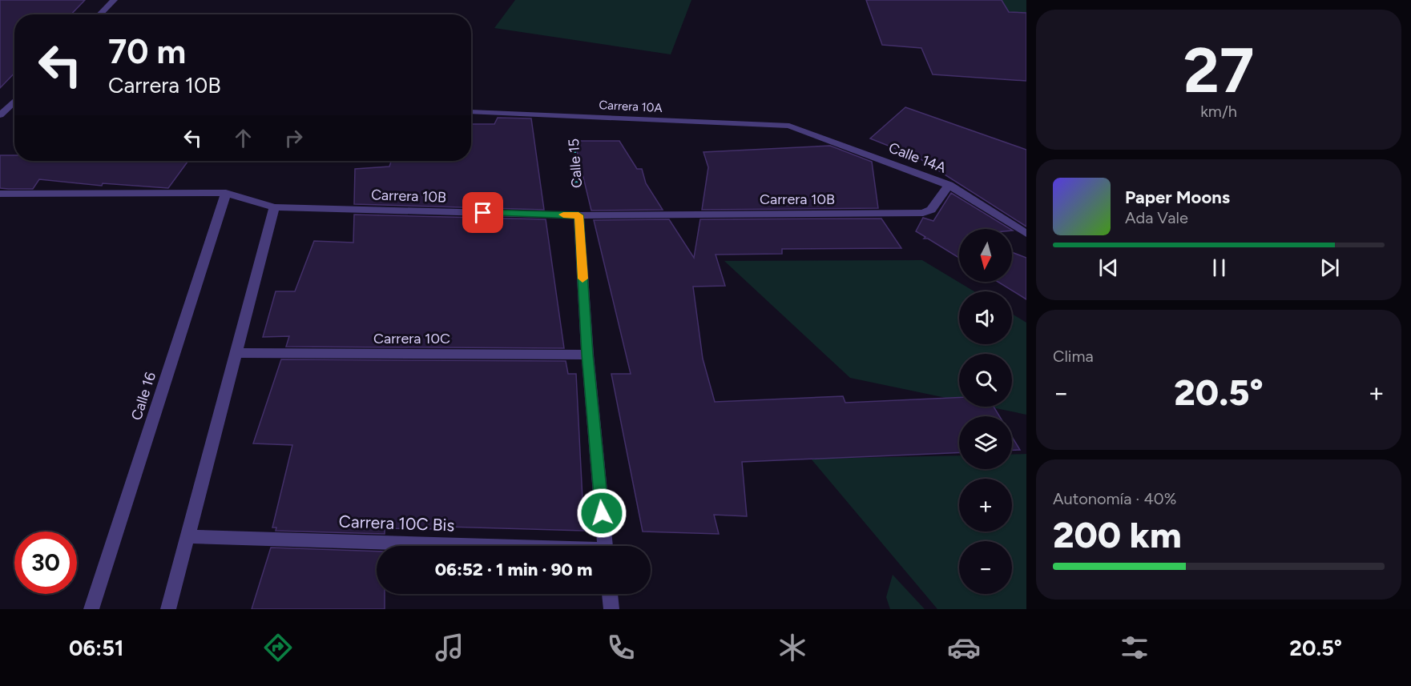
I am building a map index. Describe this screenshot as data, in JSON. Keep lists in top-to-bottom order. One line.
{"streets":{"street":["Carrera 10A","Calle 14A","Carrera 10B","Carrera 10C","Calle 16","Carrera 10C Bis"],"path":["Calle 15"]},"crossings":[["Carrera 10A","Calle 14A"],["Carrera 10A","Calle 15"],["Calle 14A","Carrera 10B"],["Calle 15","Carrera 10B"],["Carrera 10B","Calle 16"]],"north":"bottom","page":{"tile":[["27","km/h"],"Clima",["Autonomía · 40%","200 km"]],"turn":["70 m","Carrera 10B"],"song":["Paper Moons","Ada Vale"],"map_buttons":["+","−"],"heat":["−","20.5°","+"],"limit":"30","trip":"06:52 · 1 min · 90 m","tabs":["06:51","20.5°"]}}
